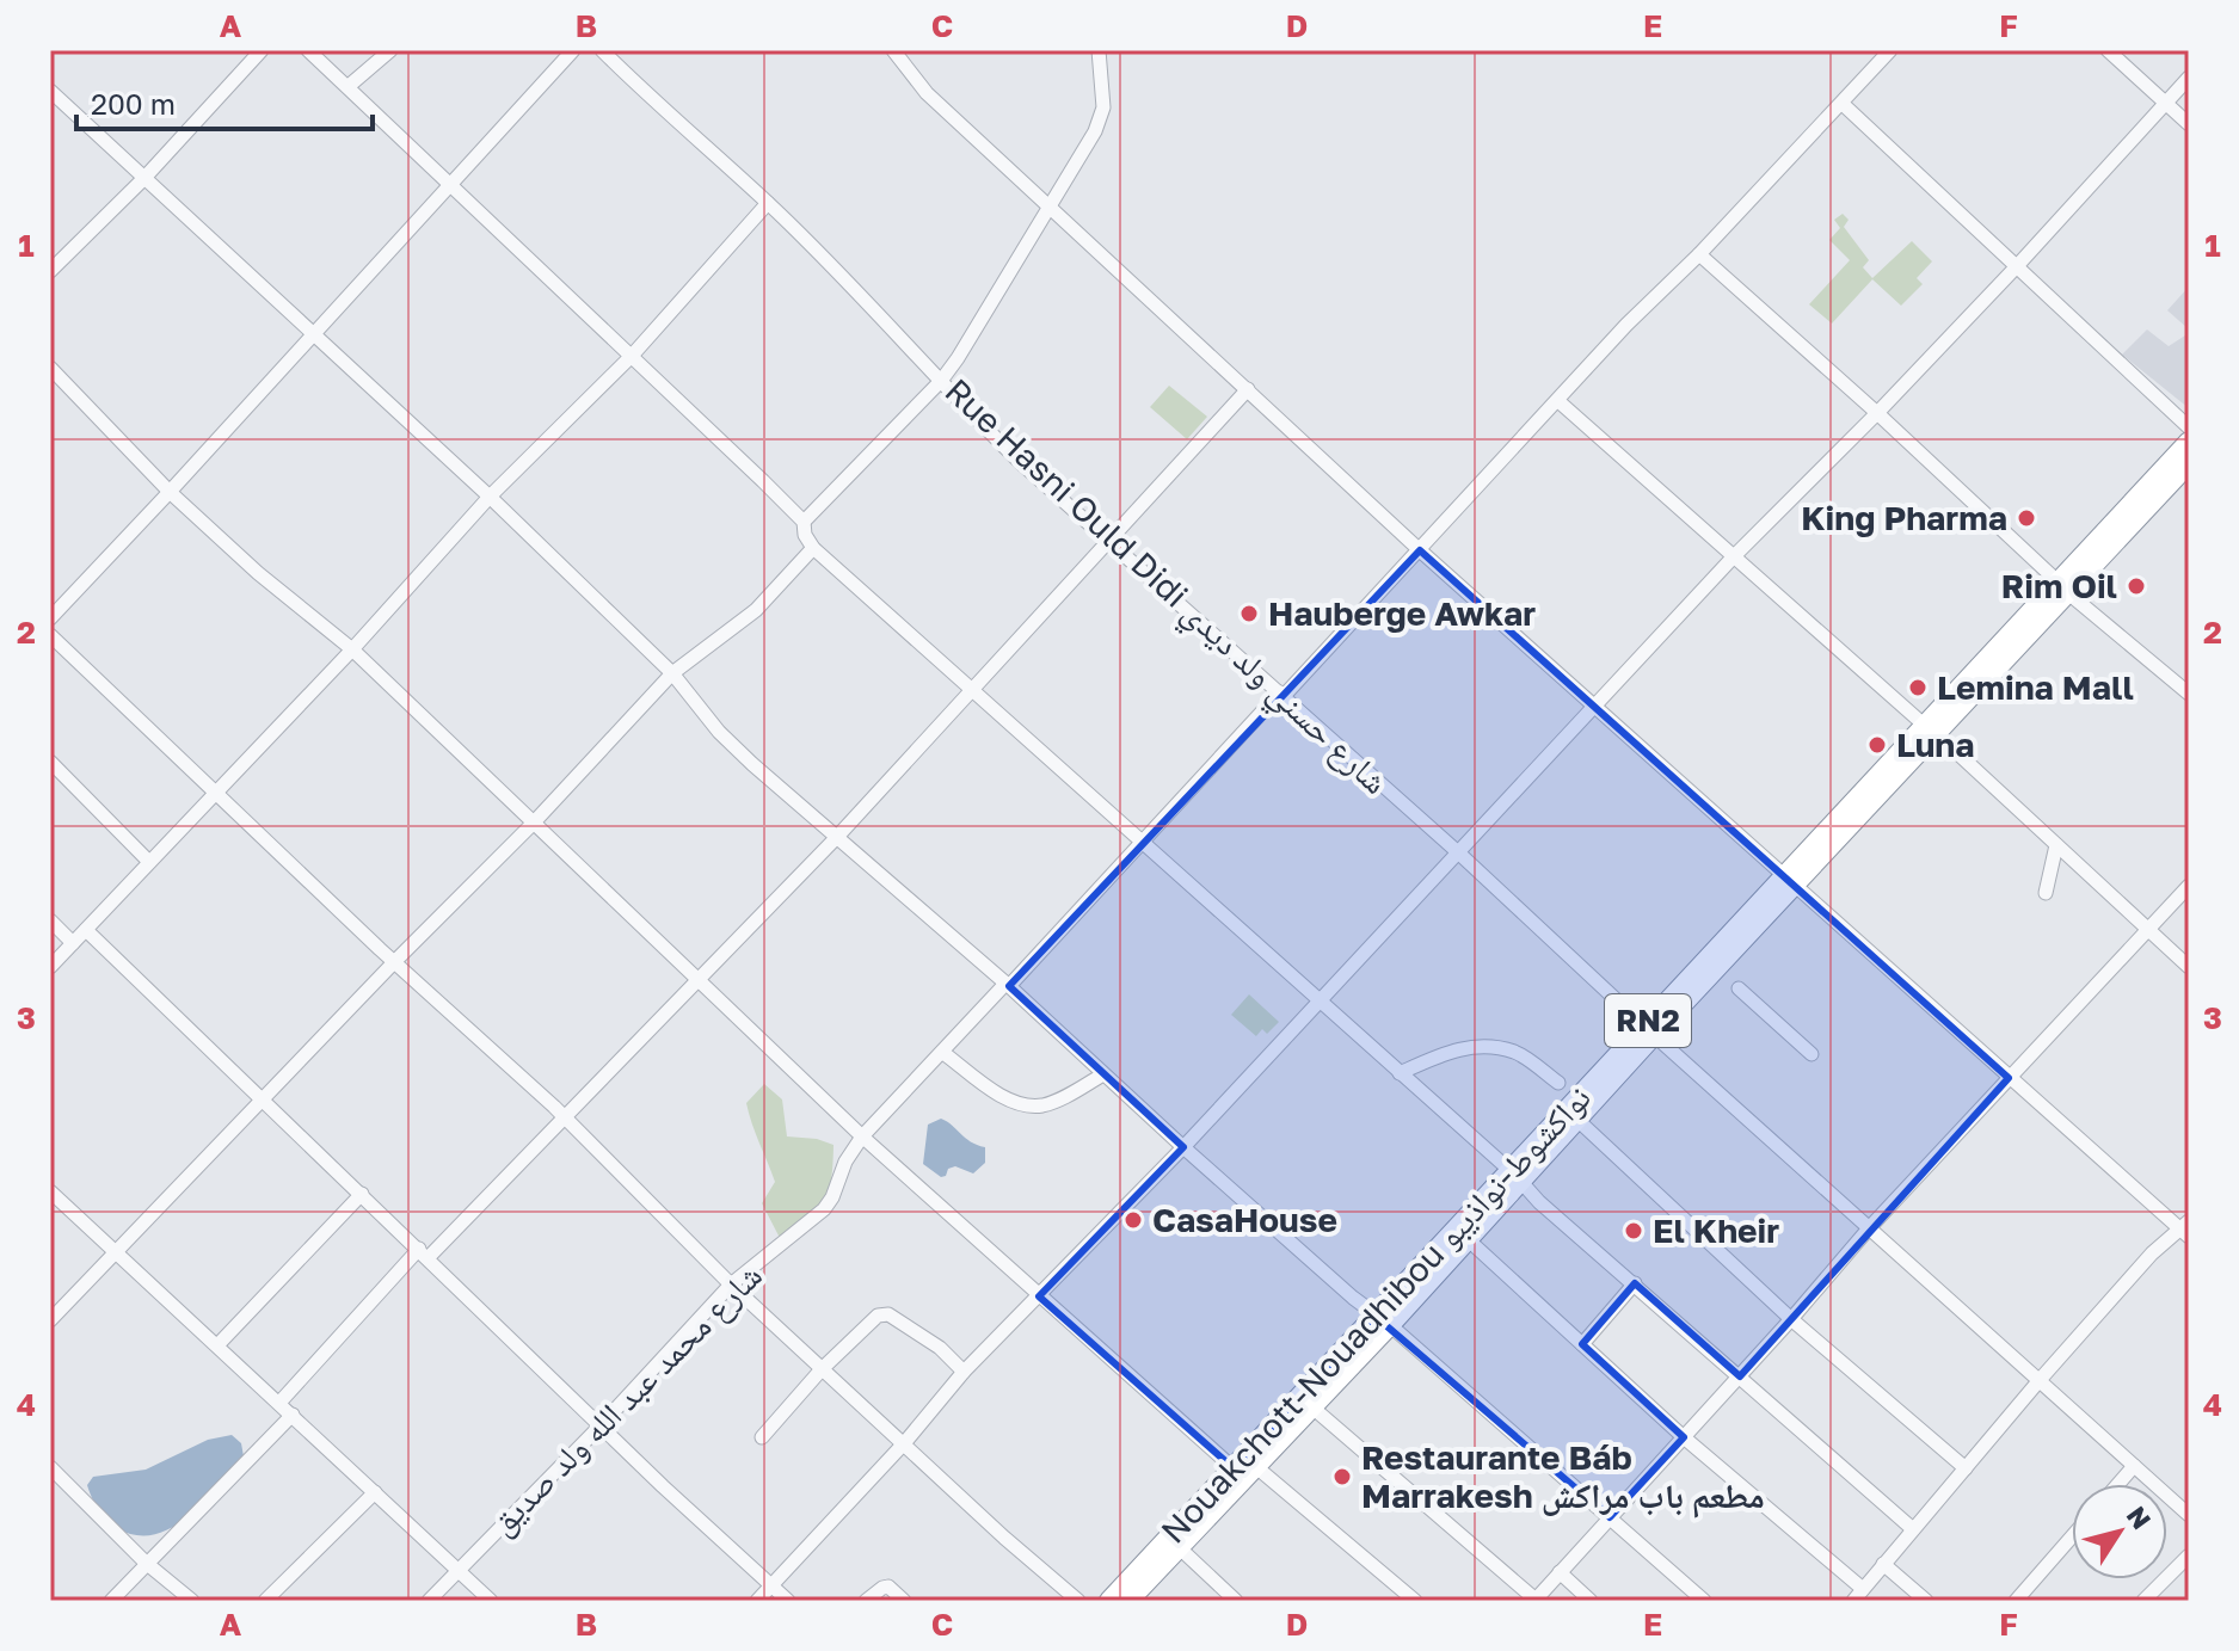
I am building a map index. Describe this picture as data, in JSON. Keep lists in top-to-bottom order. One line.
{"streets":{"highway":["RN2","Nouakchott-Nouadhibou نواكشوط-نواذيبو"],"street":["Rue Hasni Ould Didi شارع حسني ولد ديدي","شارع محمد عبد الله ولد صديق"]},"crossings":[["Rue Hasni Ould Didi شارع حسني ولد ديدي","Nouakchott-Nouadhibou نواكشوط-نواذيبو"],["Rue Hasni Ould Didi شارع حسني ولد ديدي","شارع محمد عبد الله ولد صديق"]],"places":["King Pharma","Rim Oil","Hauberge Awkar","Lemina Mall","Luna","CasaHouse","El Kheir","Restaurante Báb Marrakesh مطعم باب مراكش"],"scale_bar":"200 m","north":"top right","grid":{"columns":["A","B","C","D","E","F"],"rows":["1","2","3","4"]}}
